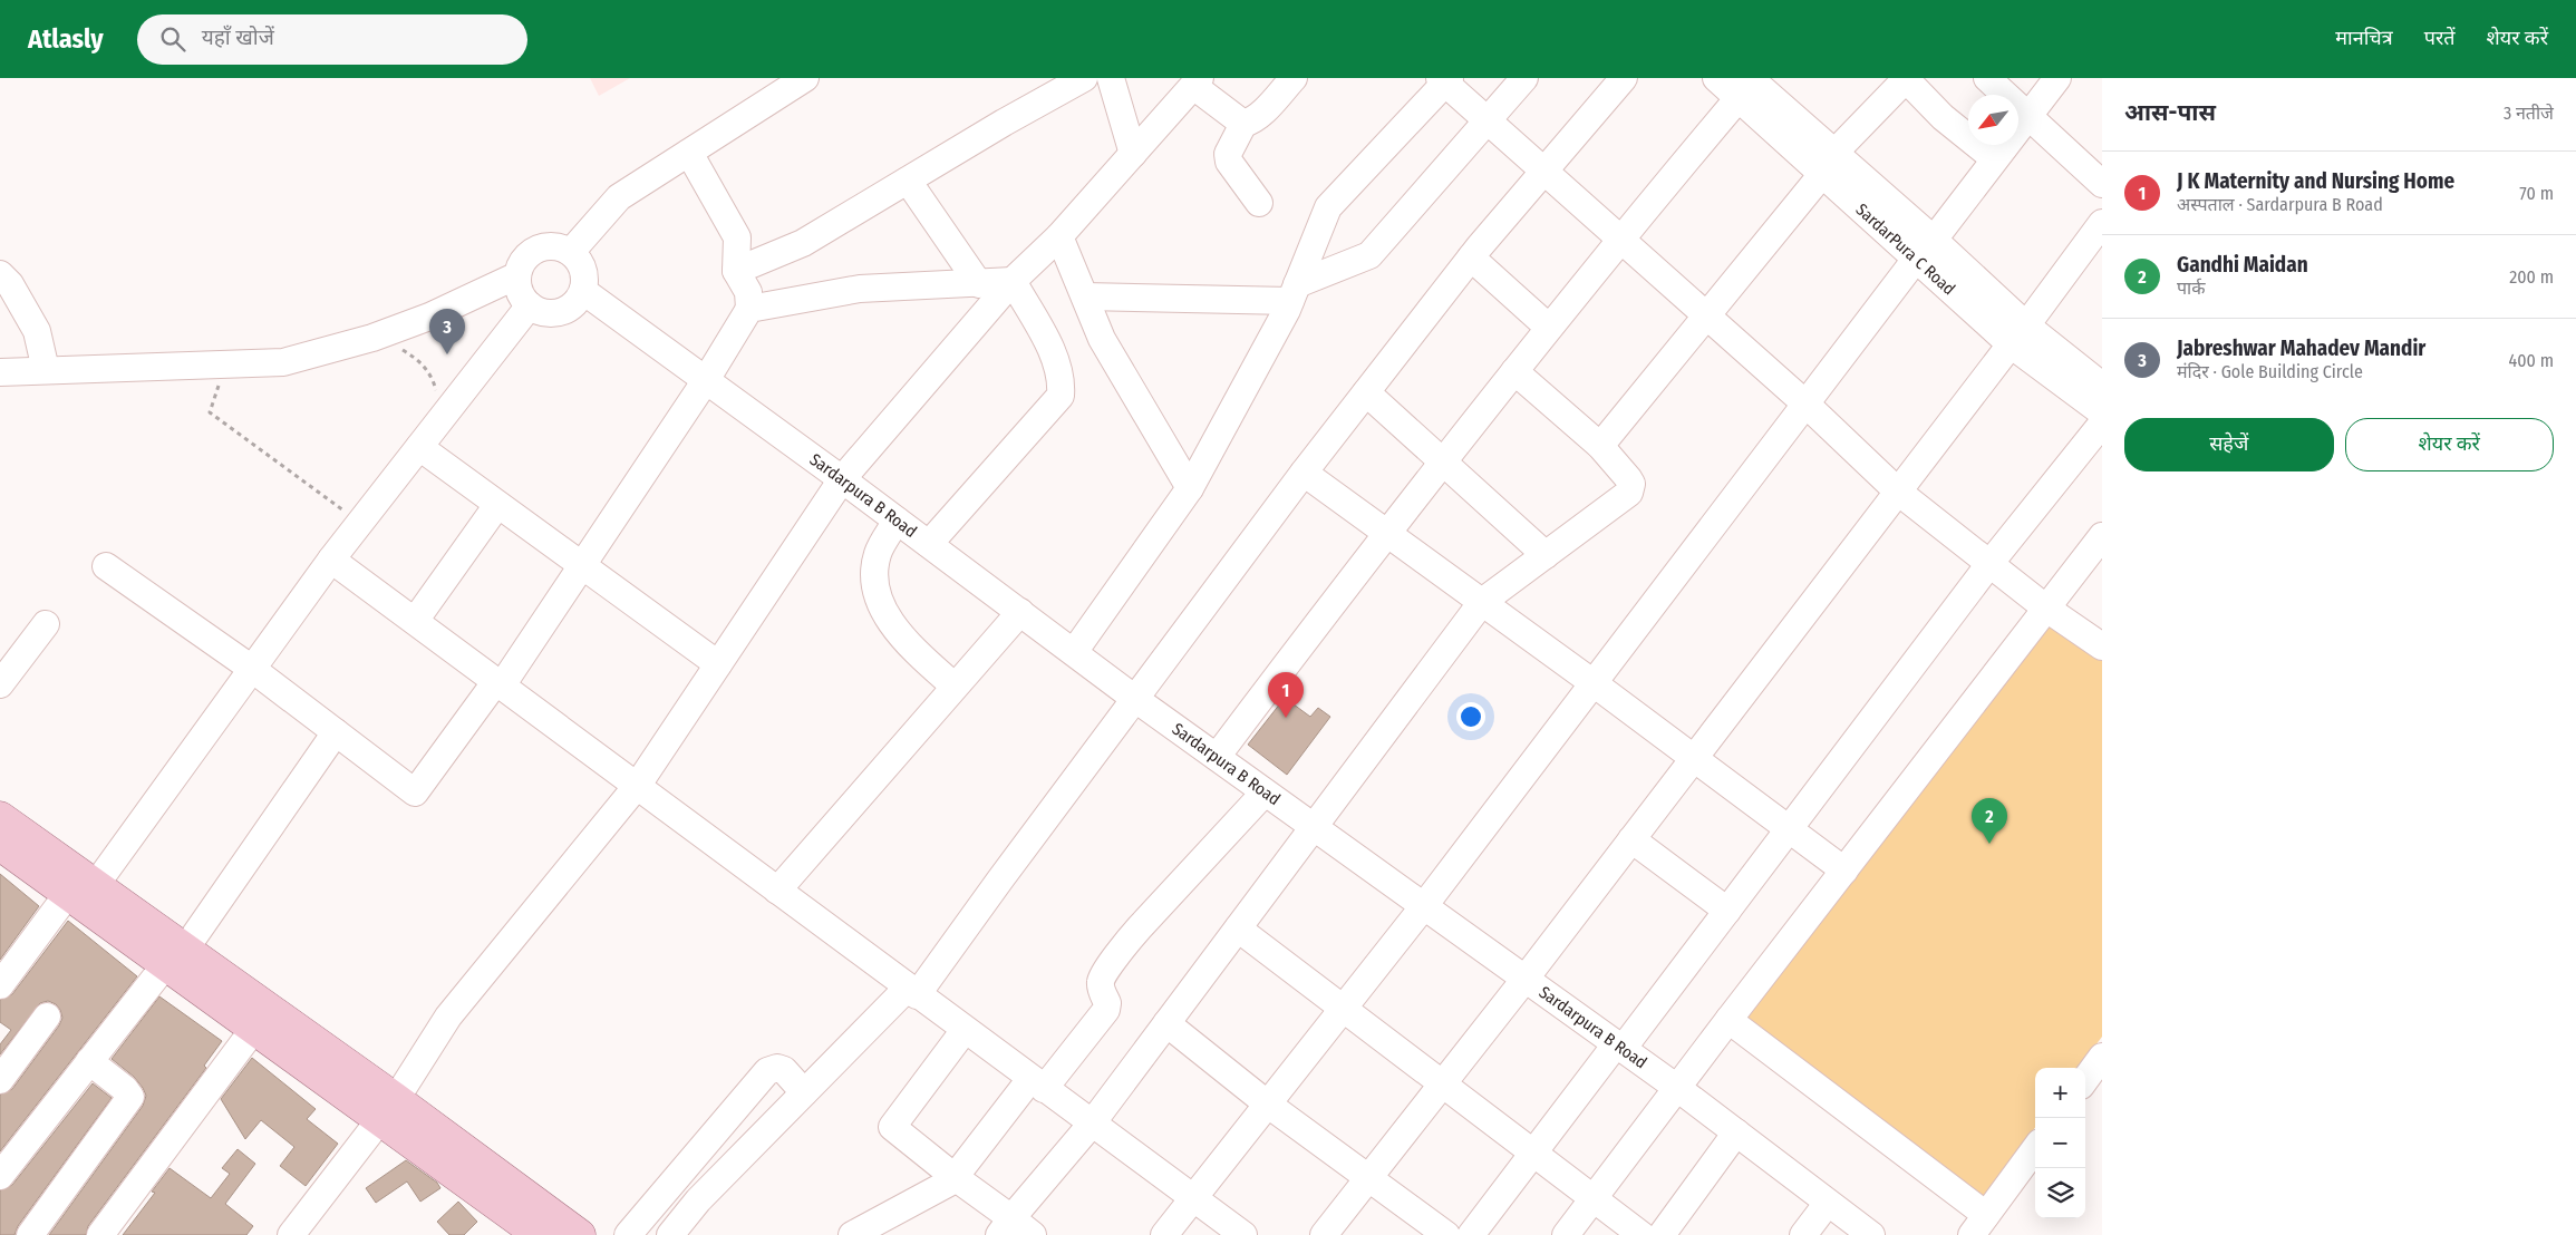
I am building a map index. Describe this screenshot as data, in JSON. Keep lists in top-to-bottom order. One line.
{"streets":{"street":["SardarPura C Road","Sardarpura B Road"]},"north":"bottom left","page":{"header":"Atlasly","search":"यहाँ खोजें","nav":["मानचित्र","परतें","शेयर करें"],"heading":["आस-पास","3 नतीजे"],"list":[{"mark":"1","name":"J K Maternity and Nursing Home","note":"अस्पताल · Sardarpura B Road","value":"70 m"},{"mark":"2","name":"Gandhi Maidan","note":"पार्क","value":"200 m"},{"mark":"3","name":"Jabreshwar Mahadev Mandir","note":"मंदिर · Gole Building Circle","value":"400 m"}],"pins":["3","1","2"],"buttons":["सहेजें","शेयर करें"],"map_buttons":["+","−"]}}
